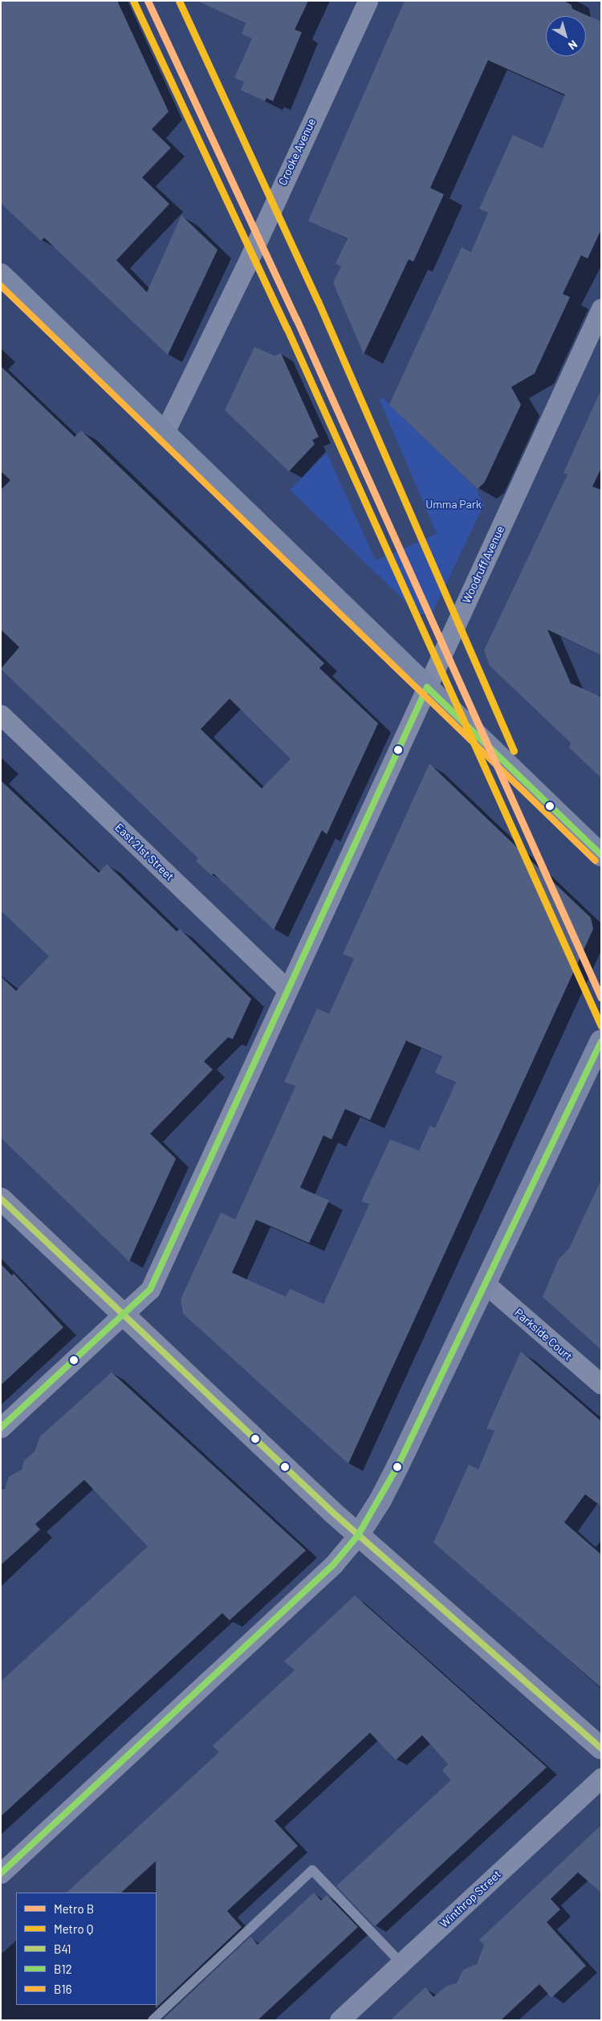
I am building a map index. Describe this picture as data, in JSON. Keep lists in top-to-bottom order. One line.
{"streets":{"street":["Crooke Avenue","Woodruff Avenue","East 21st Street","Parkside Court","Winthrop Street"]},"crossings":[["Woodruff Avenue","East 21st Street"]],"parks":["Umma Park"],"lines":["metro line B","metro line Q","transit line B16","transit line B12","transit line B41"],"legend":["Metro B","Metro Q","B41","B12","B16"],"north":"bottom right"}
